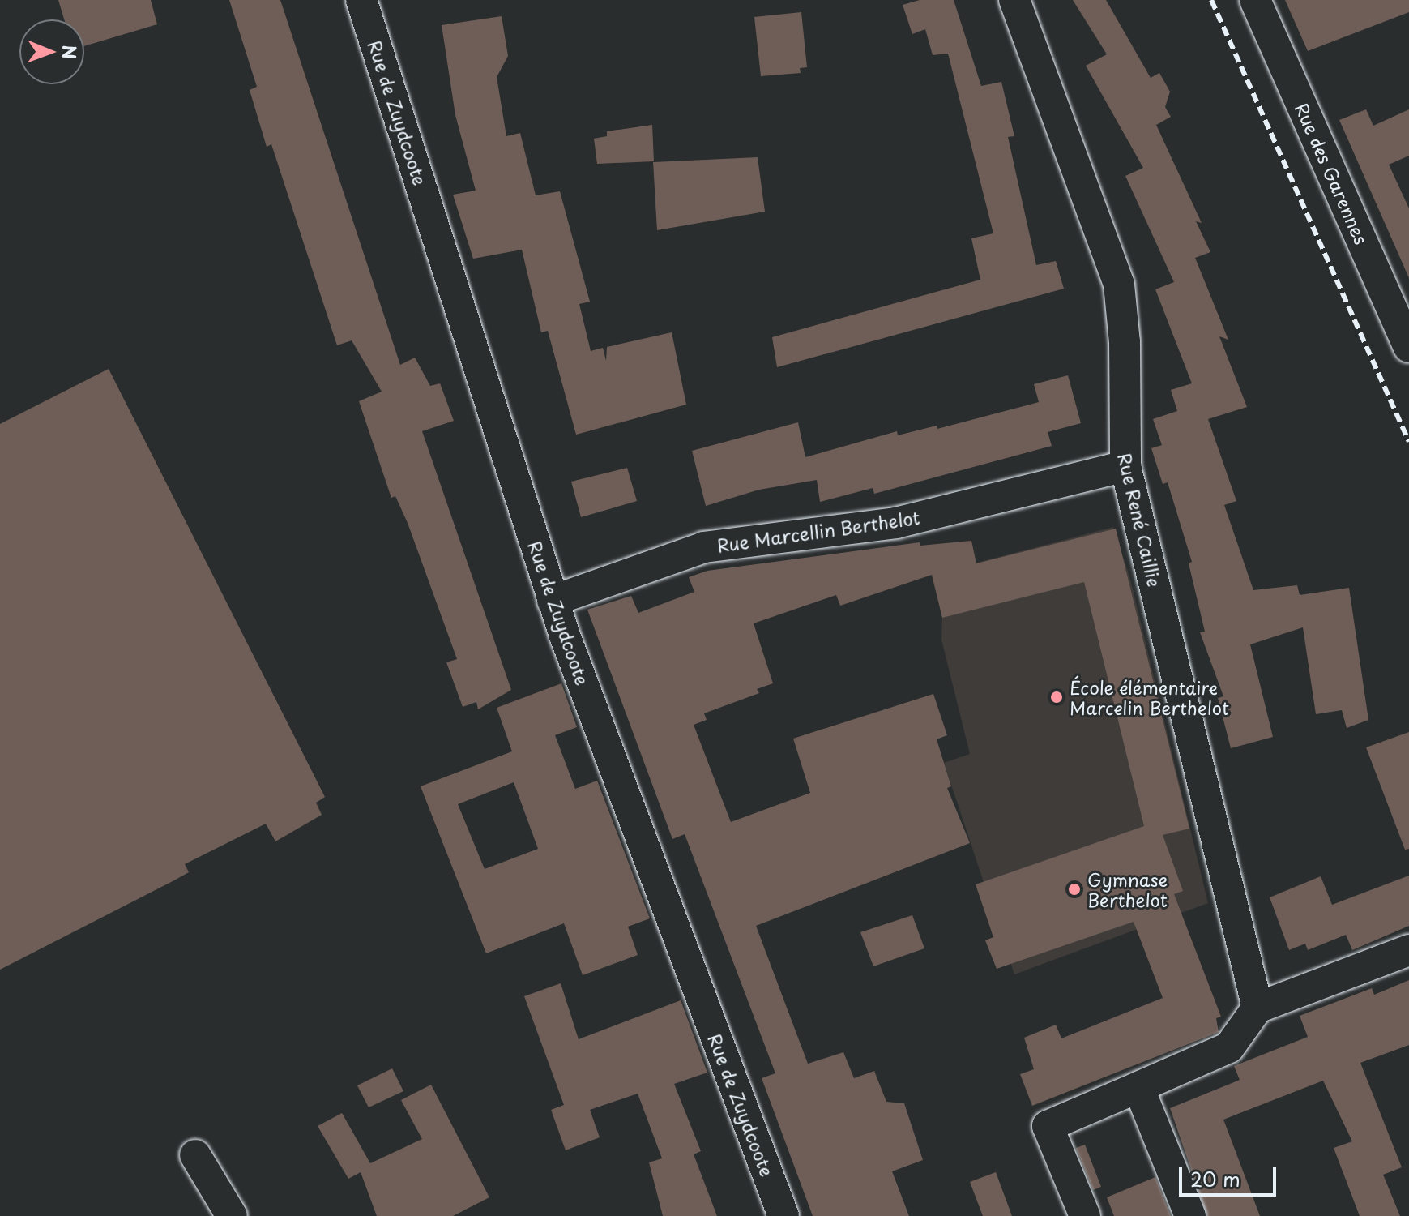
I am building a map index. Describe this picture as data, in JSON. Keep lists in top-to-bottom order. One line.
{"streets":{"street":["Rue de Zuydcoote","Rue des Garennes","Rue René Caillie","Rue Marcellin Berthelot"]},"crossings":[["Rue de Zuydcoote","Rue Marcellin Berthelot"],["Rue René Caillie","Rue Marcellin Berthelot"]],"places":["École élémentaire Marcelin Berthelot","Gymnase Berthelot"],"scale_bar":"20 m","north":"right"}
